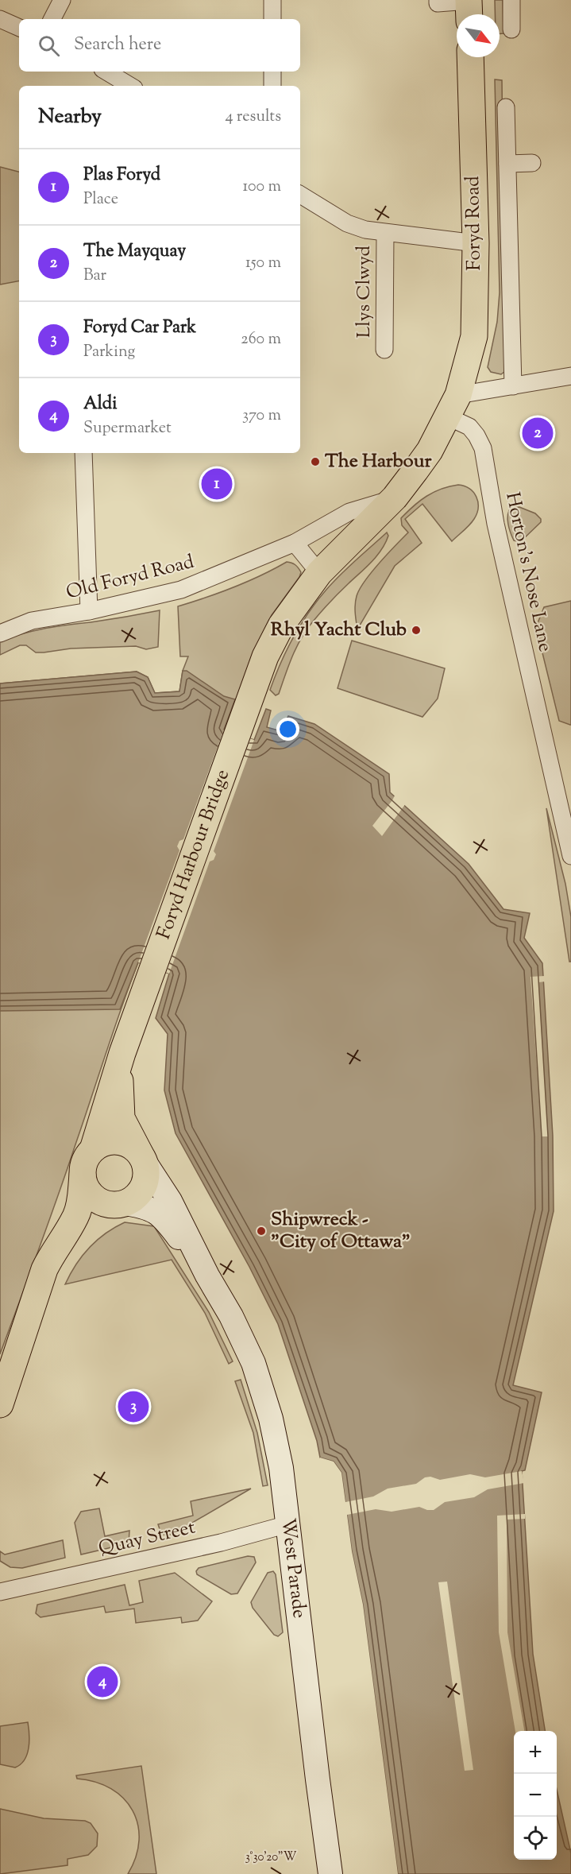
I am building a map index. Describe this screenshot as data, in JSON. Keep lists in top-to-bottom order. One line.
{"streets":{"main road":["Foryd Road","Foryd Harbour Bridge","West Parade"],"street":["Llys Clwyd","Horton's Nose Lane","Old Foryd Road","Quay Street"]},"crossings":[["Foryd Road","Horton's Nose Lane"],["Foryd Road","Old Foryd Road"],["Foryd Road","Foryd Harbour Bridge"],["Old Foryd Road","Foryd Harbour Bridge"],["Quay Street","West Parade"]],"places":["The Harbour","Rhyl Yacht Club","Shipwreck - \"City of Ottawa\""],"north":"bottom right","page":{"search":"Search here","heading":["Nearby","4 results"],"list":[{"mark":"1","name":"Plas Foryd","note":"Place","value":"100 m"},{"mark":"2","name":"The Mayquay","note":"Bar","value":"150 m"},{"mark":"3","name":"Foryd Car Park","note":"Parking","value":"260 m"},{"mark":"4","name":"Aldi","note":"Supermarket","value":"370 m"}],"pins":["2","1","3","4"],"map_buttons":["+","−"]},"coordinates":["3°30'20\"W"]}
